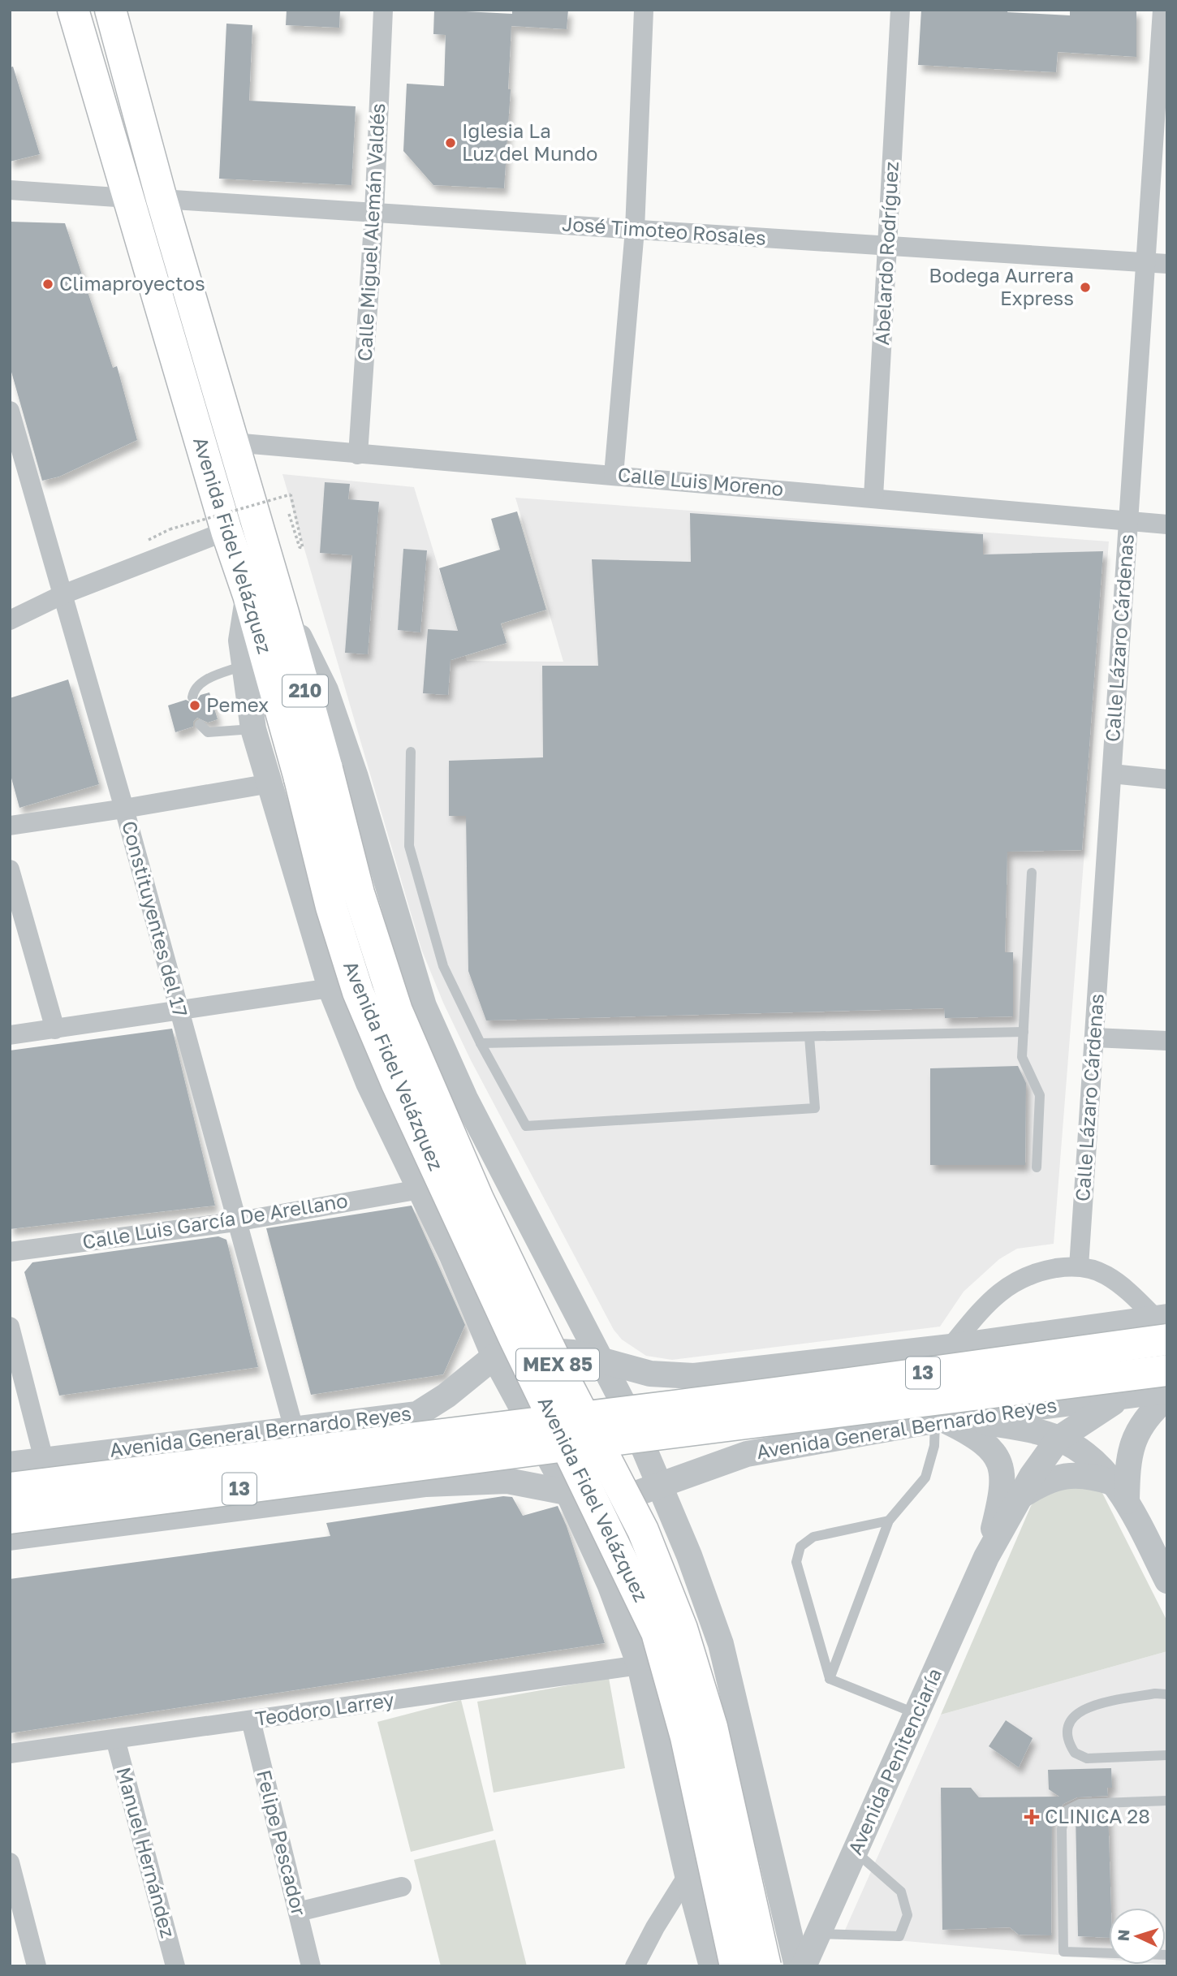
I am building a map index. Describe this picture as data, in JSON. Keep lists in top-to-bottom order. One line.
{"streets":{"main road":["Avenida Fidel Velázquez","210","MEX 85","13","Avenida General Bernardo Reyes"],"street":["José Timoteo Rosales","Calle Miguel Alemán Valdés","Abelardo Rodríguez","Calle Luis Moreno","Calle Lázaro Cárdenas","Constituyentes del 17","Calle Luis García De Arellano","Teodoro Larrey","Avenida Penitenciaría","Felipe Pescador","Manuel Hernández"]},"crossings":[["José Timoteo Rosales","Calle Miguel Alemán Valdés"],["José Timoteo Rosales","Abelardo Rodríguez"],["José Timoteo Rosales","Avenida Fidel Velázquez"],["José Timoteo Rosales","Calle Lázaro Cárdenas"],["Calle Miguel Alemán Valdés","Calle Luis Moreno"],["Abelardo Rodríguez","Calle Luis Moreno"],["Calle Luis Moreno","Avenida Fidel Velázquez"],["Calle Luis Moreno","Calle Lázaro Cárdenas"],["Constituyentes del 17","Calle Luis García De Arellano"],["Constituyentes del 17","Avenida General Bernardo Reyes"],["Avenida General Bernardo Reyes","Avenida Penitenciaría"],["Teodoro Larrey","Felipe Pescador"],["Teodoro Larrey","Manuel Hernández"]],"places":{"other":["Iglesia La Luz del Mundo","Climaproyectos","Bodega Aurrera Express","Pemex"],"health":["CLINICA 28"]},"north":"left"}
